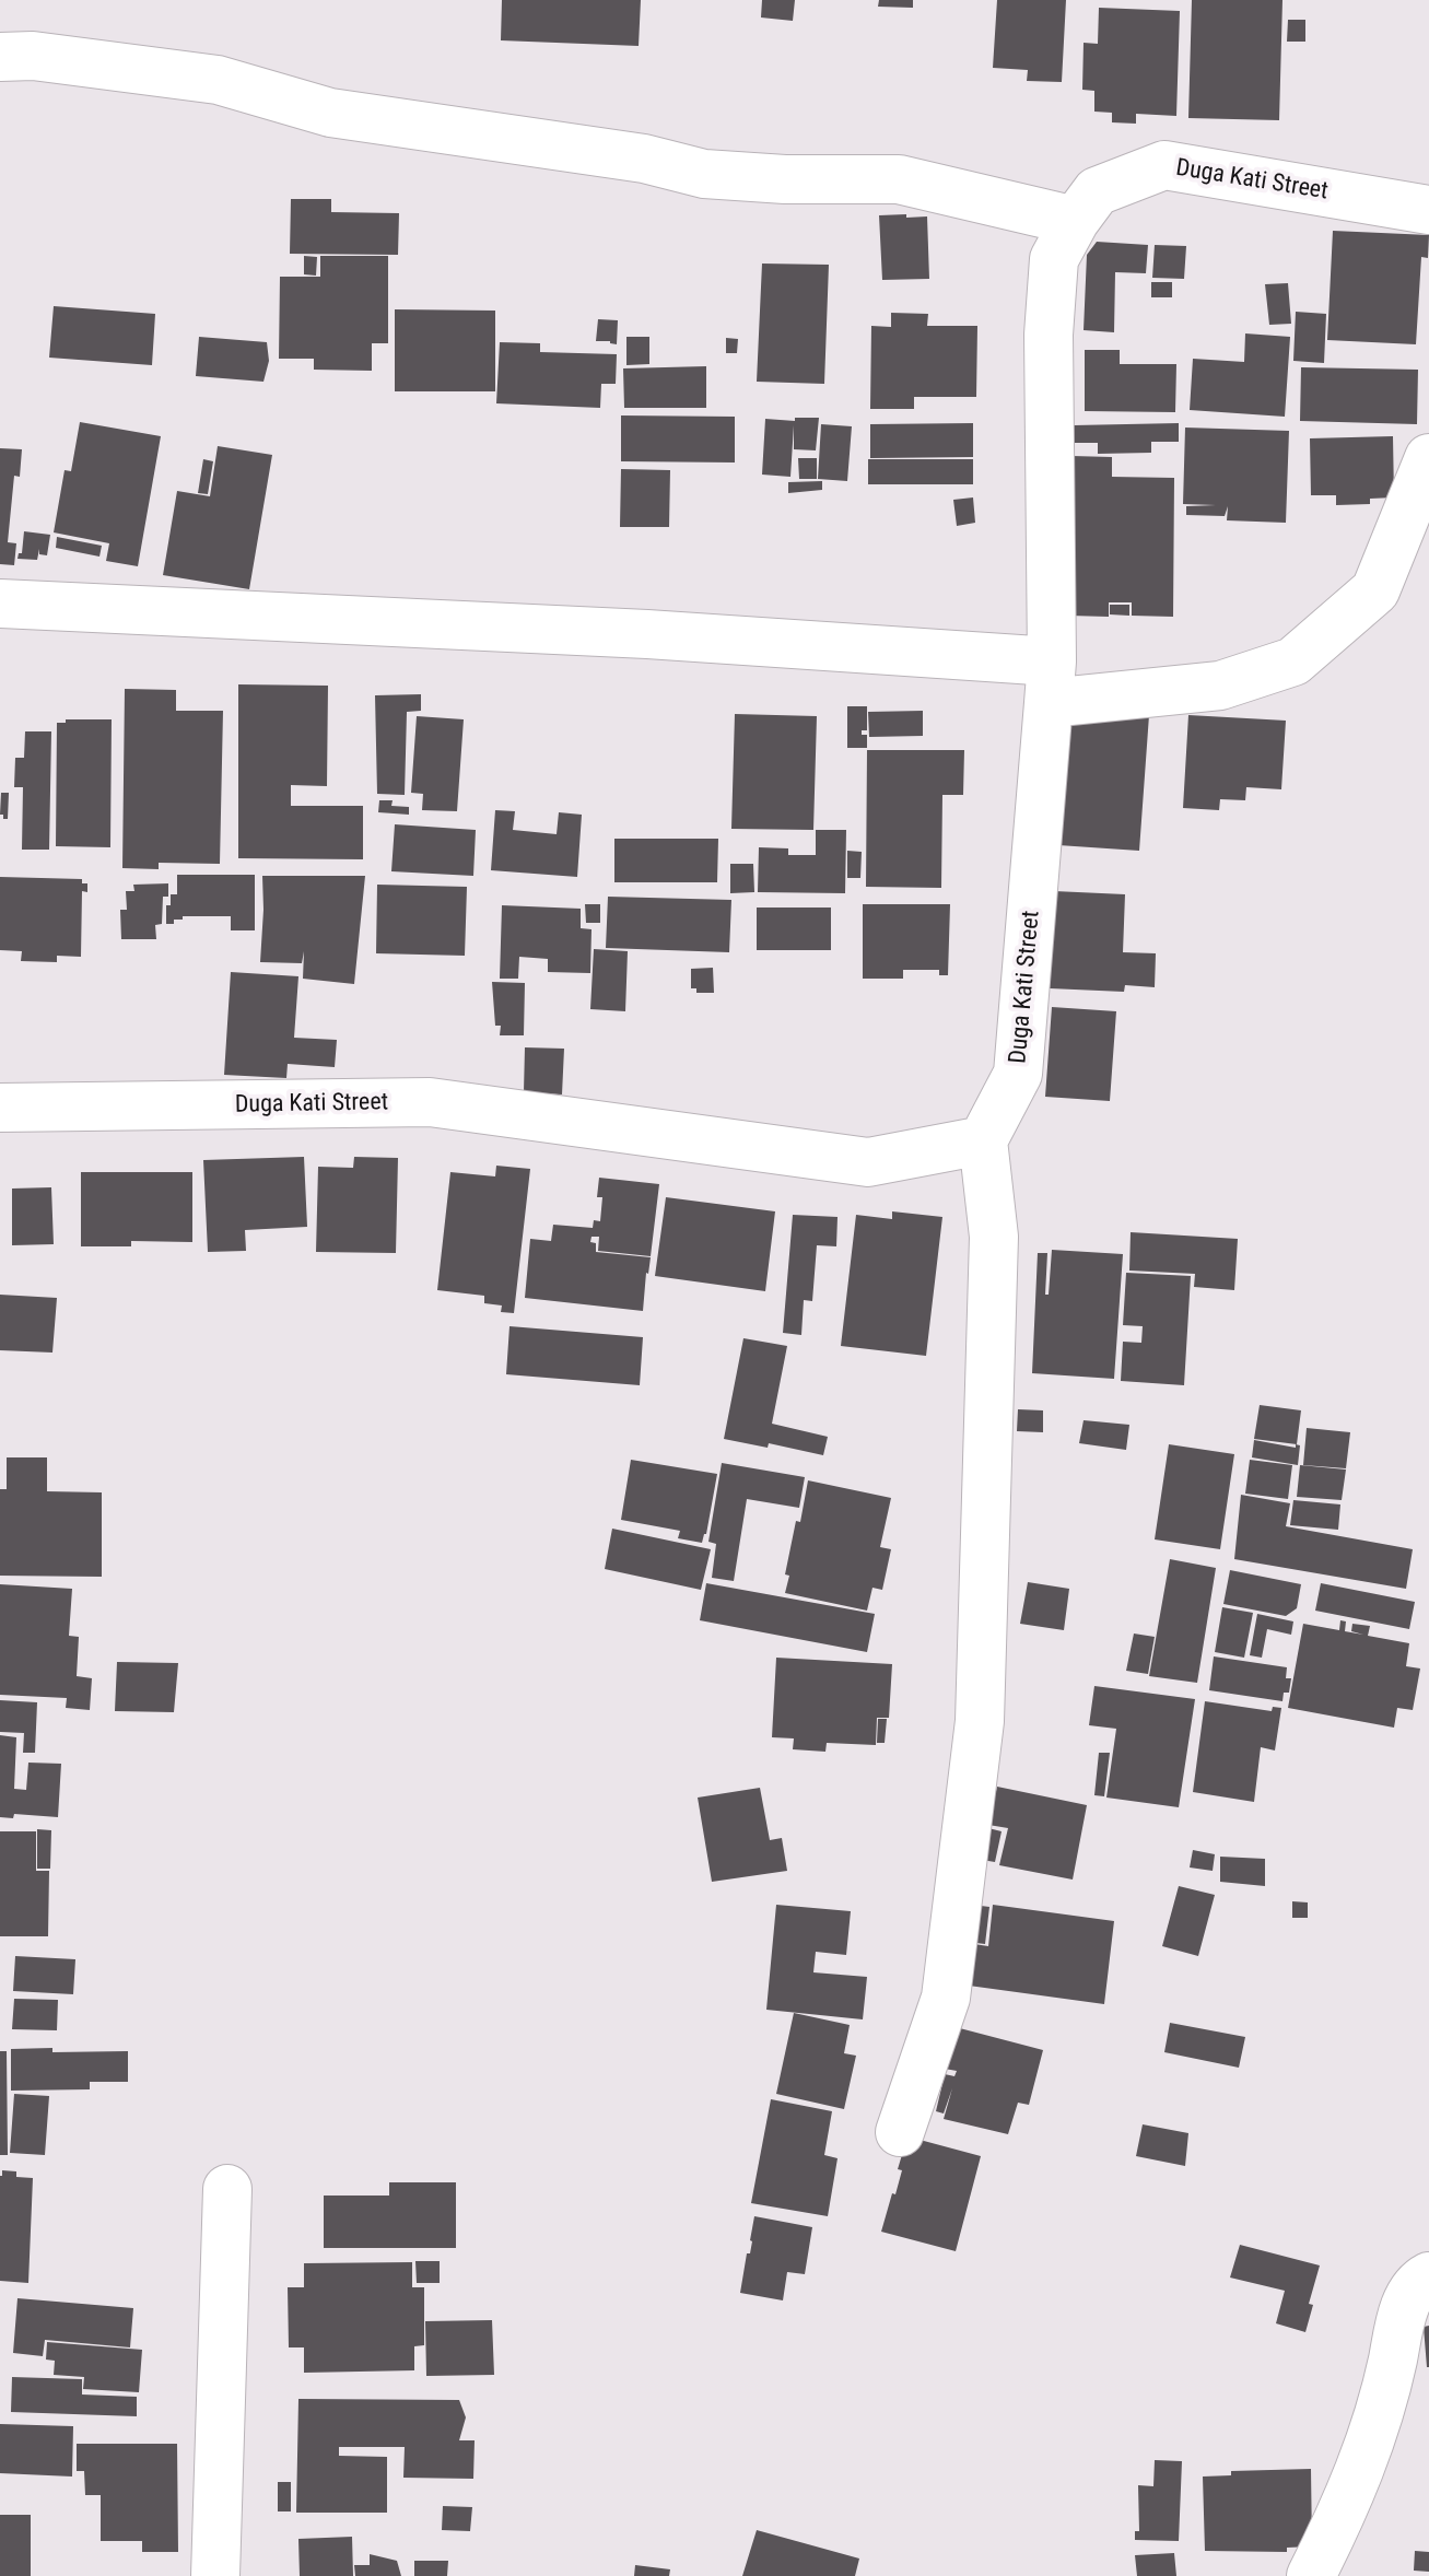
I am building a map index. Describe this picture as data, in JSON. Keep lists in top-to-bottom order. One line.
{"streets":{"street":["Duga Kati Street"]}}
